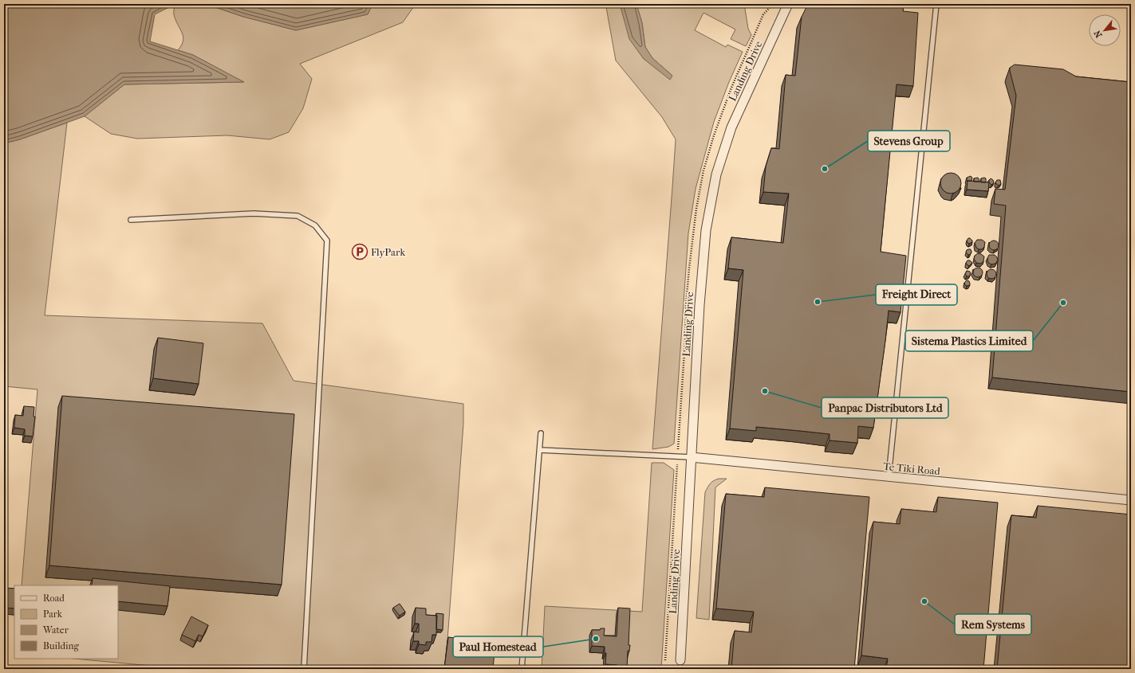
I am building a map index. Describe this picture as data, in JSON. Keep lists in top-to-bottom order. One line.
{"streets":{"street":["Landing Drive","Te Tiki Road"]},"crossings":[["Landing Drive","Te Tiki Road"]],"places":{"other":["Stevens Group","Freight Direct","Sistema Plastics Limited","Panpac Distributors Ltd","Rem Systems","Paul Homestead"],"parking":["FlyPark"]},"legend":["Road","Park","Water","Building"],"north":"bottom left"}
